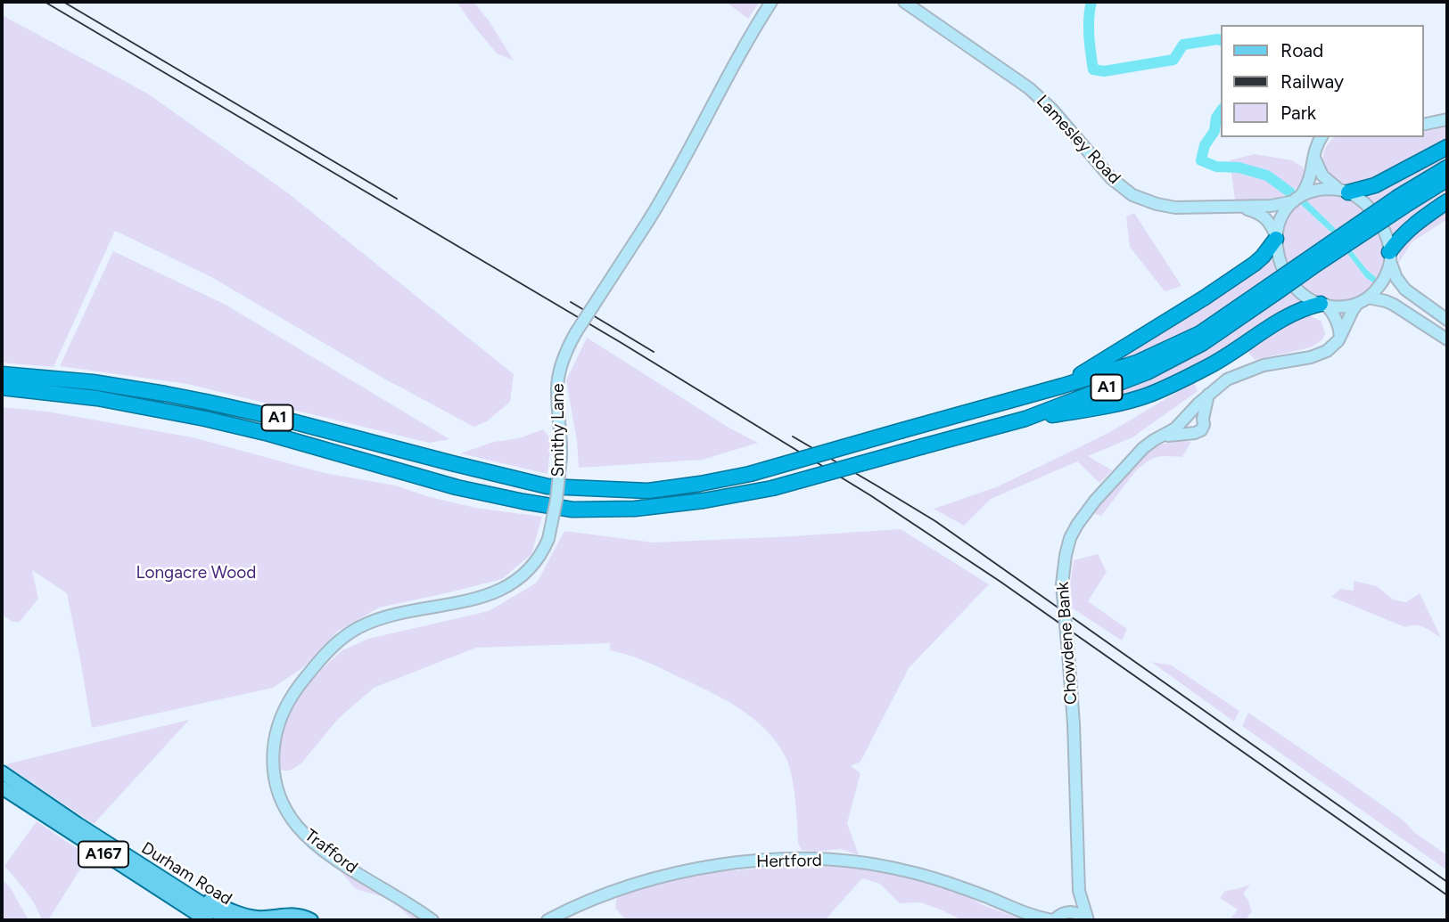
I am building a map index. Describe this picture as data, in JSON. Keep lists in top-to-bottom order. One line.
{"streets":{"highway":["A1"],"main road":["A167","Durham Road"],"street":["Lamesley Road","Smithy Lane","Chowdene Bank","Trafford","Hertford"]},"crossings":[["Smithy Lane","Trafford"],["Chowdene Bank","Hertford"]],"parks":["Longacre Wood"],"legend":["Road","Railway","Park"]}
